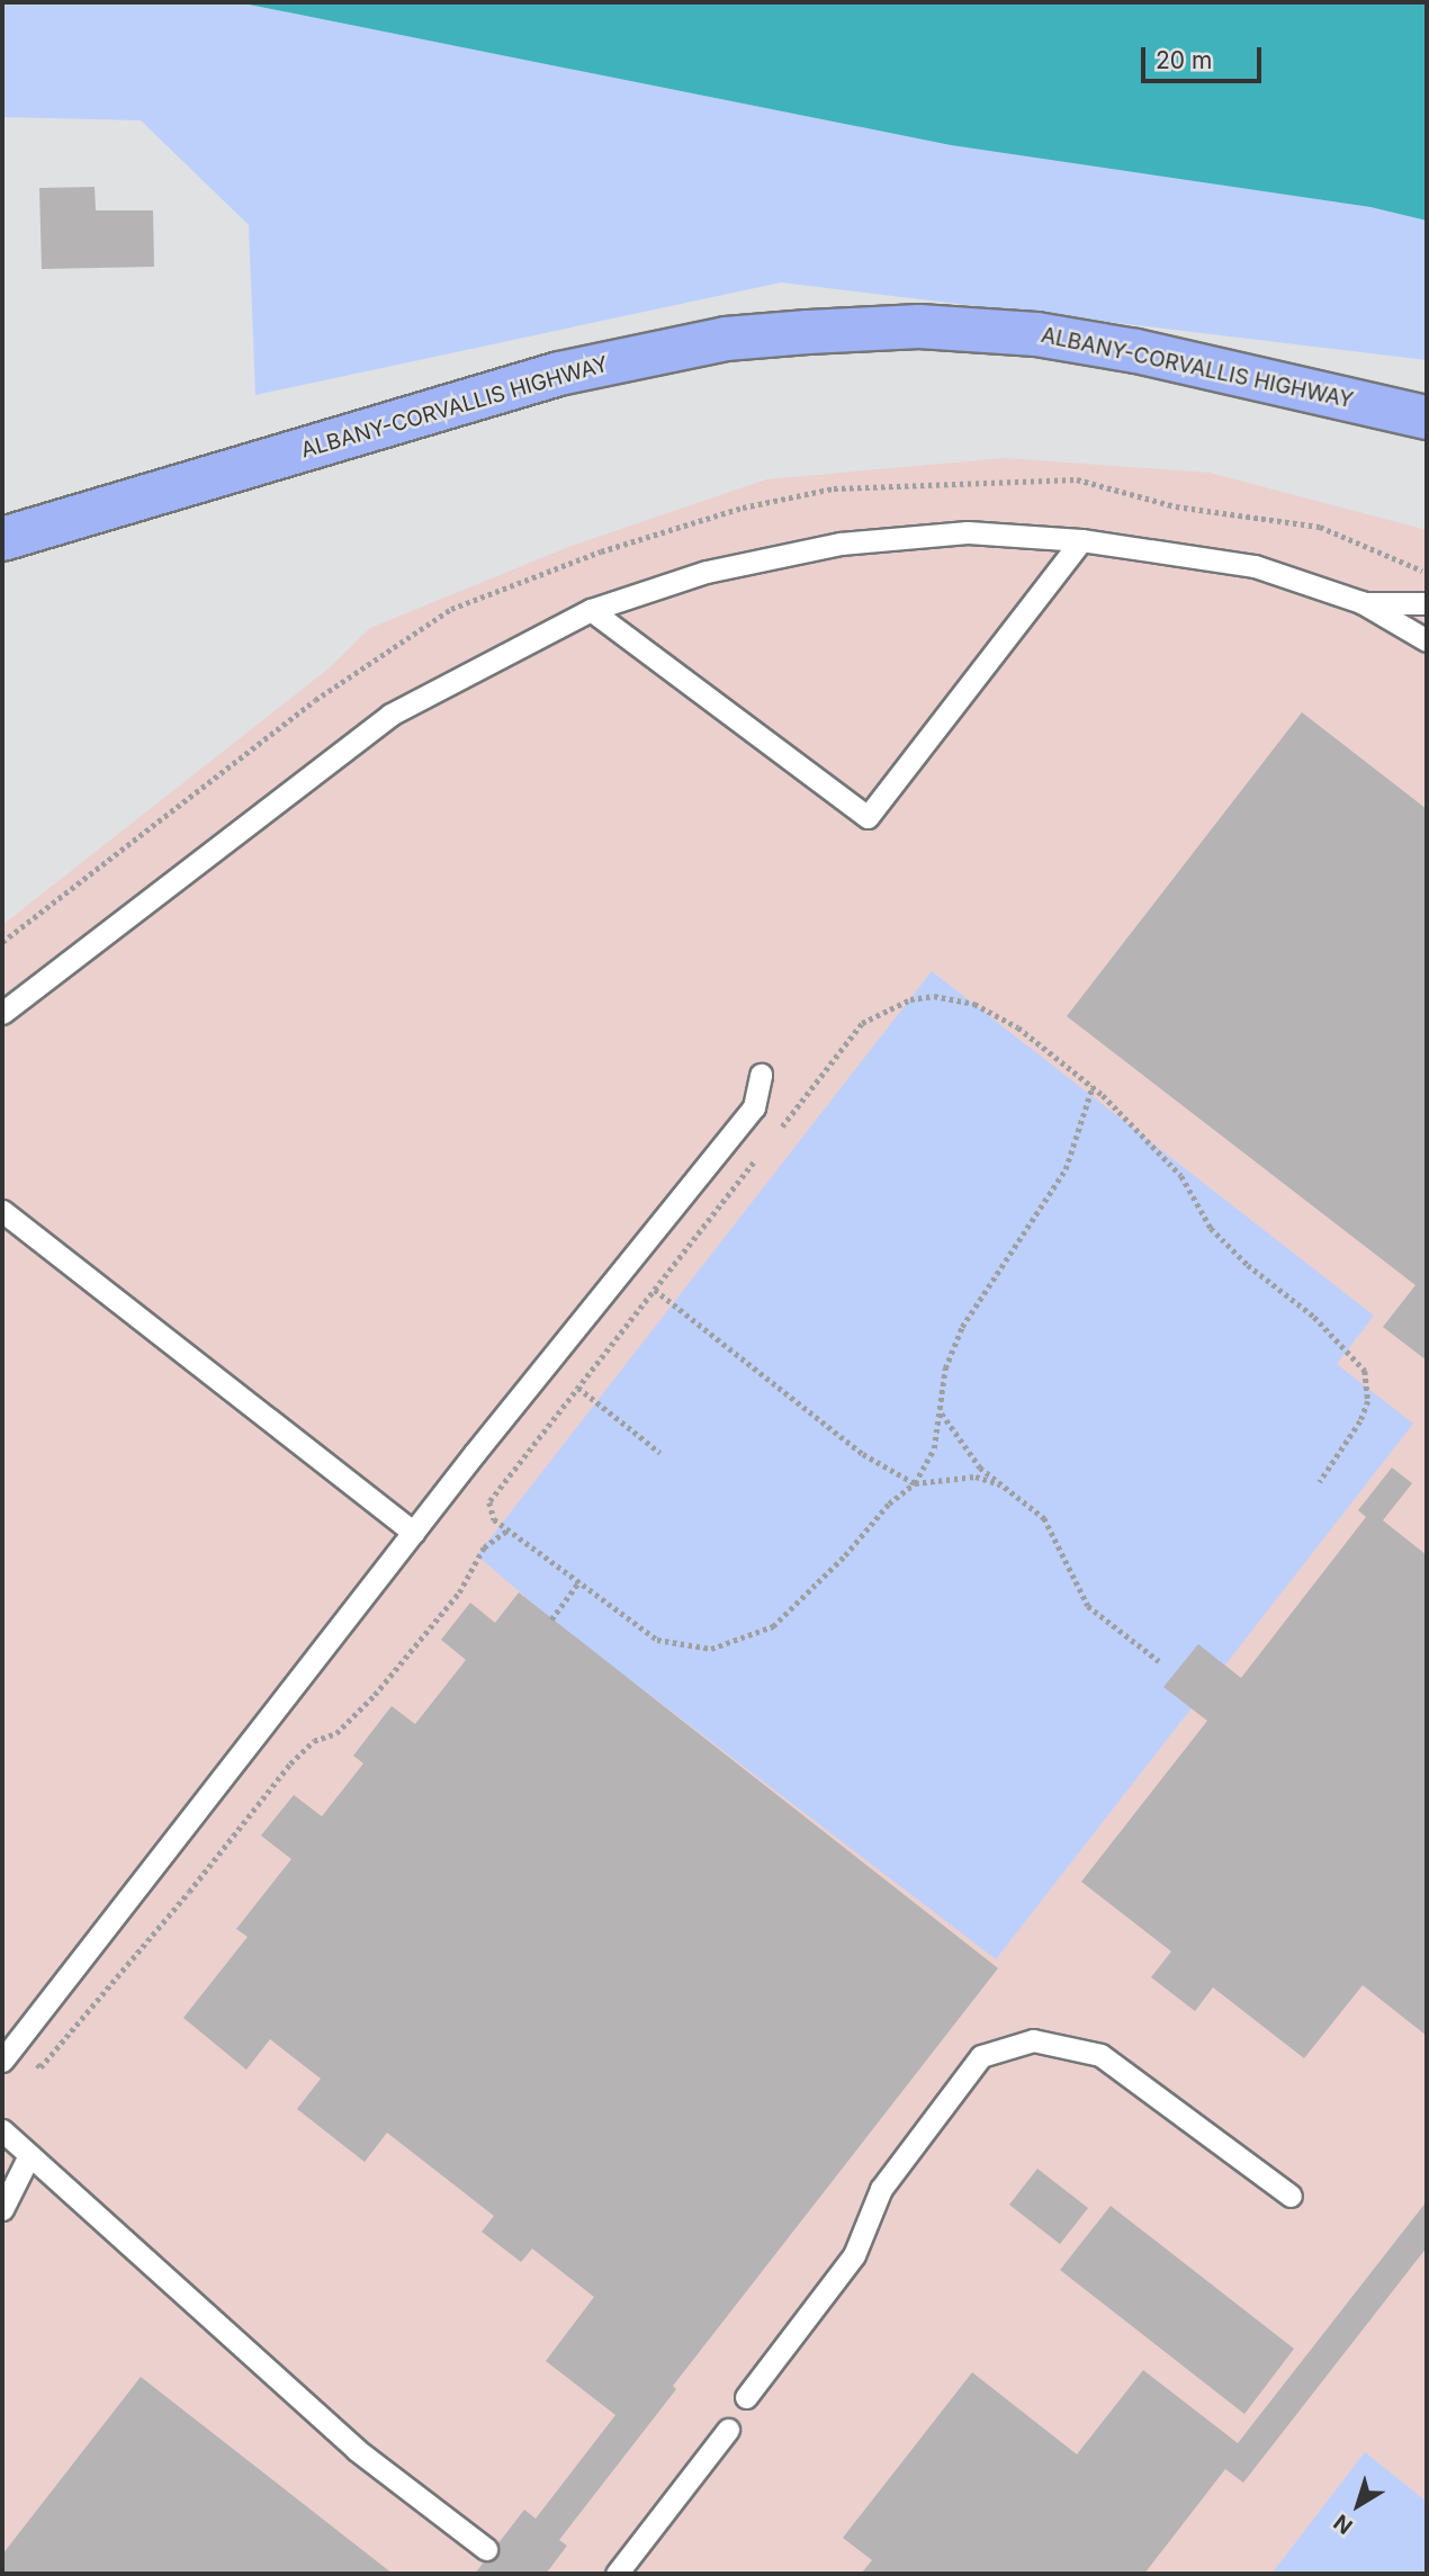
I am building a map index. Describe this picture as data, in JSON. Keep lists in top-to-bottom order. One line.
{"streets":{"highway":["ALBANY-CORVALLIS HIGHWAY"]},"scale_bar":"20 m","north":"bottom left"}
